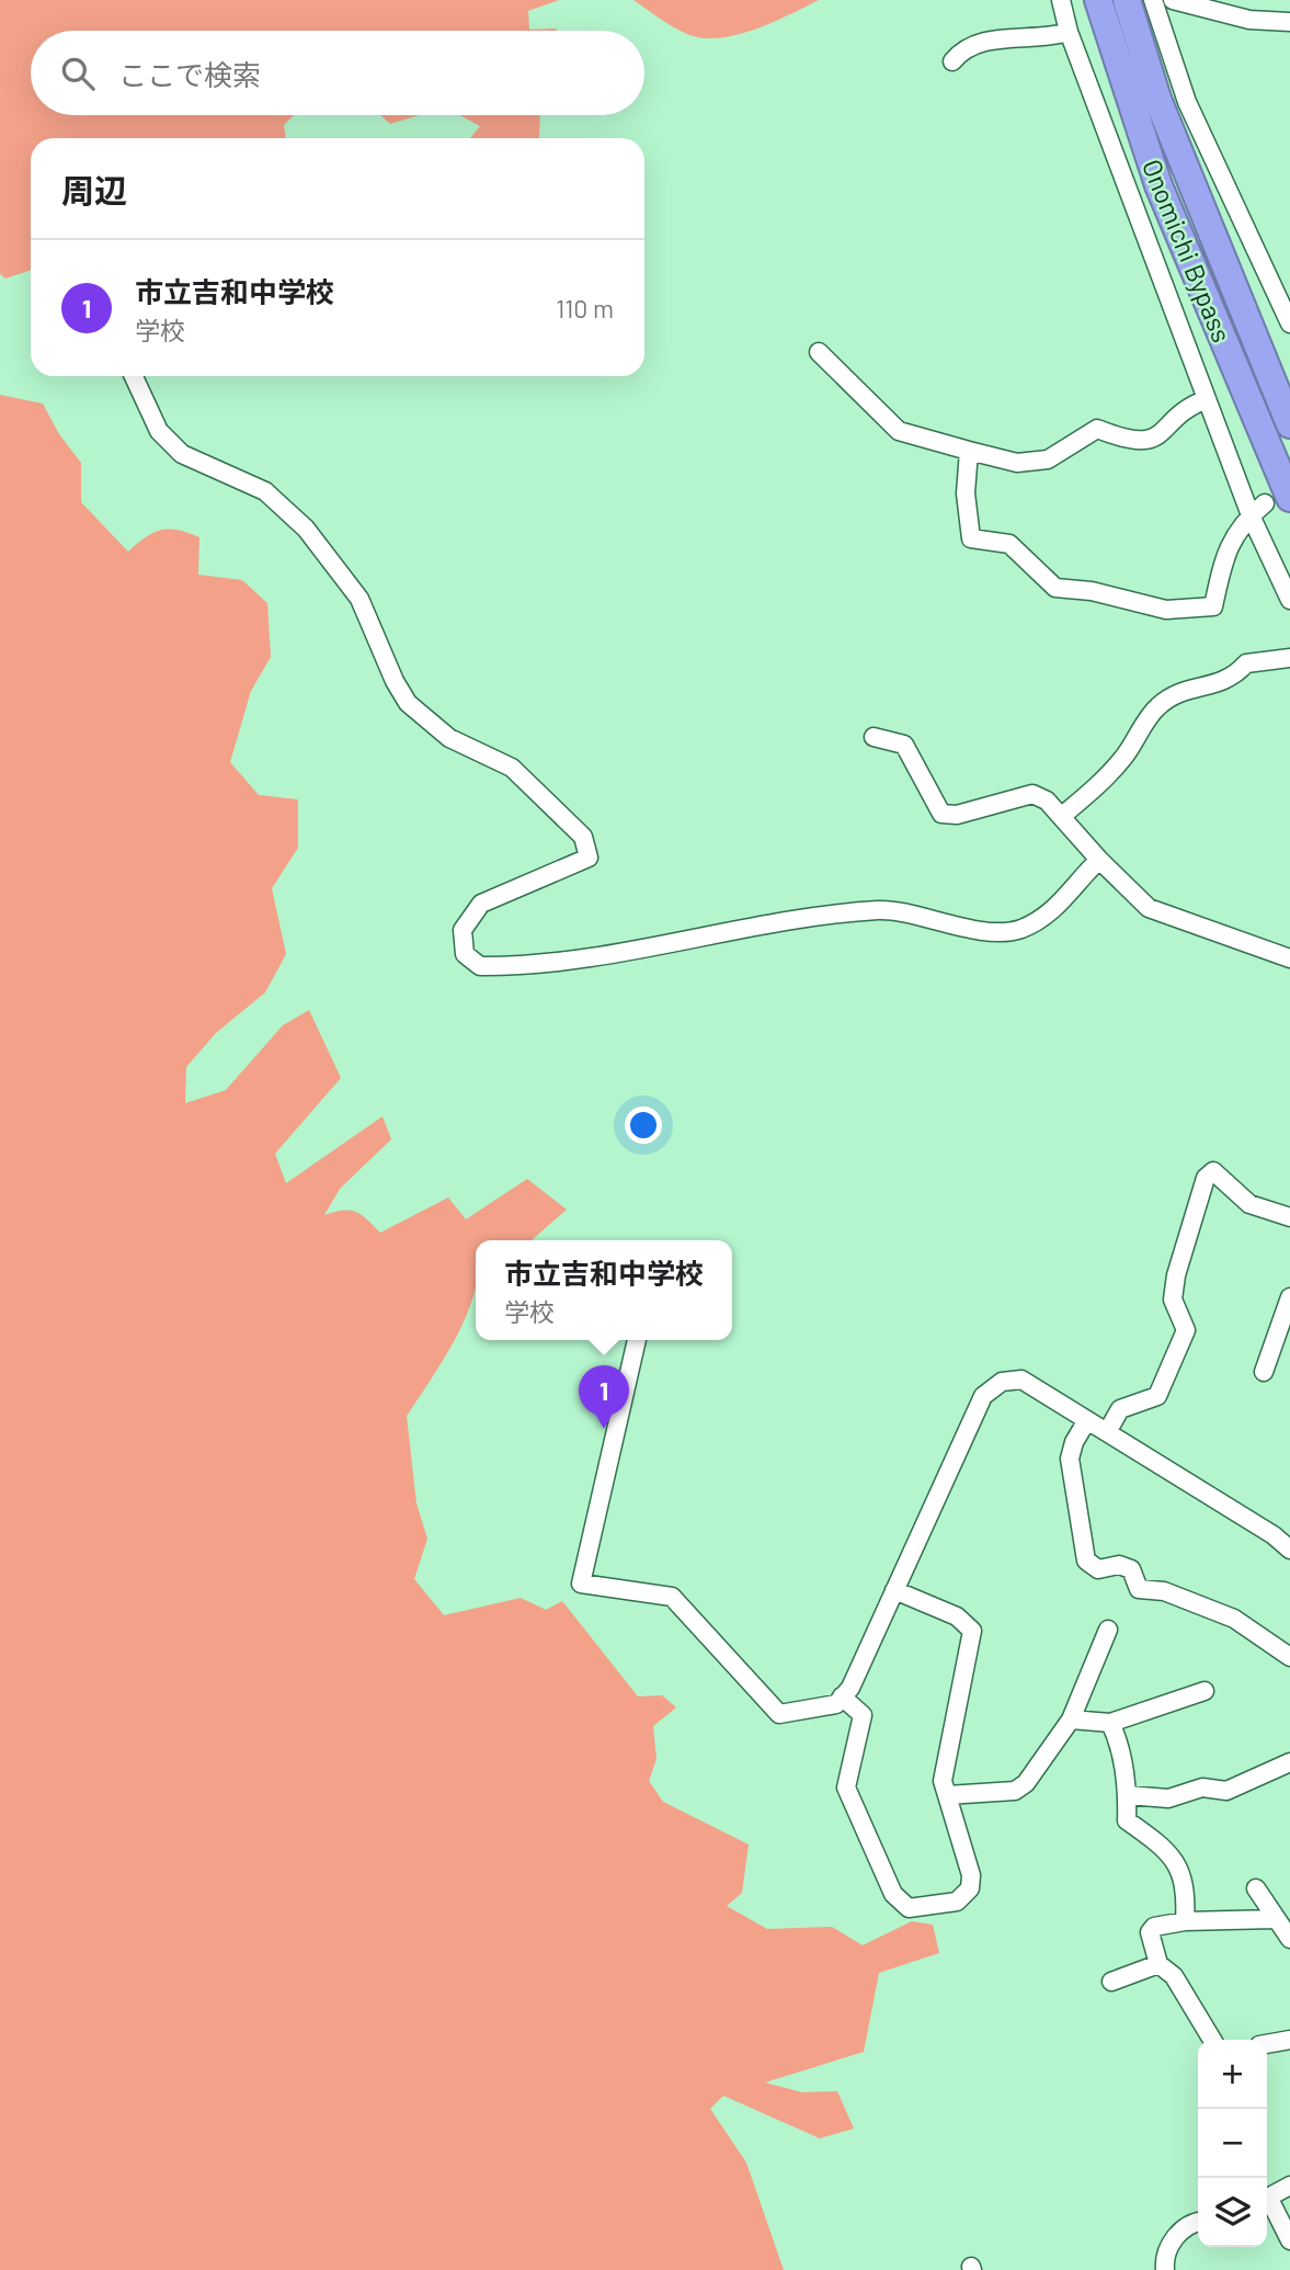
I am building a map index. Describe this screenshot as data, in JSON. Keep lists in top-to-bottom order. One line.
{"streets":{"highway":["Onomichi Bypass"]},"page":{"search":"ここで検索","heading":"周辺","list":[{"mark":"1","name":"市立吉和中学校","note":"学校","value":"110 m"}],"popup":["市立吉和中学校","学校"],"pins":"1","map_buttons":["+","−"]}}
